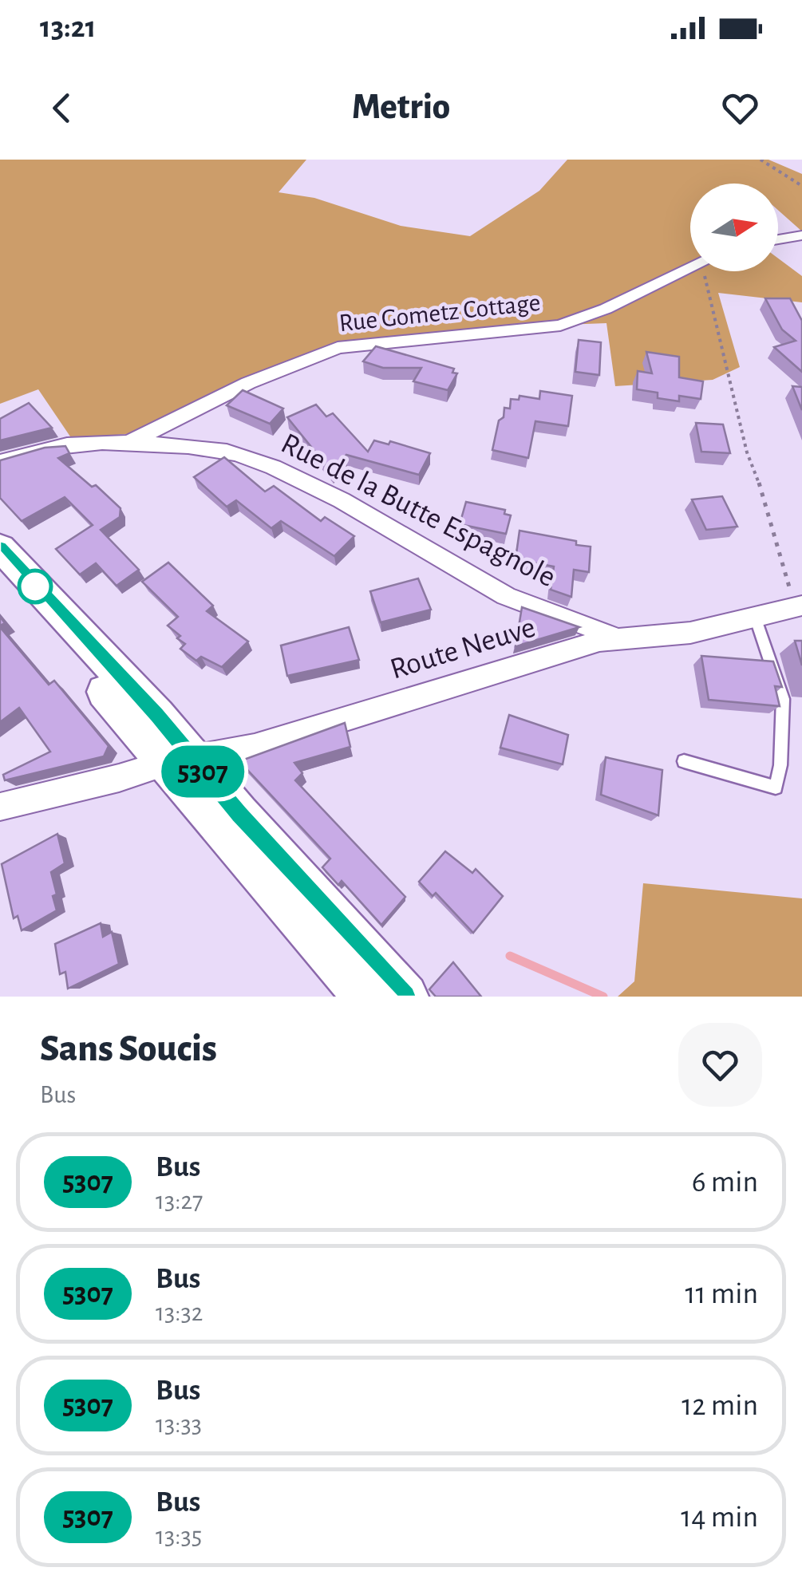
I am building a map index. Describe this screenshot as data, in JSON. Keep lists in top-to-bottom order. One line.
{"streets":{"street":["Rue Gometz Cottage","Rue de la Butte Espagnole","Route Neuve"]},"crossings":[["Rue Gometz Cottage","Rue de la Butte Espagnole"],["Rue de la Butte Espagnole","Route Neuve"]],"lines":["bus line 5307"],"north":"right","page":{"status":"13:21","header":"Metrio","on_map":"5307","heading":["Sans Soucis","Bus"],"list":[{"mark":"5307","name":"Bus","note":"13:27","value":"6 min"},{"mark":"5307","name":"Bus","note":"13:32","value":"11 min"},{"mark":"5307","name":"Bus","note":"13:33","value":"12 min"},{"mark":"5307","name":"Bus","note":"13:35","value":"14 min"}]}}
